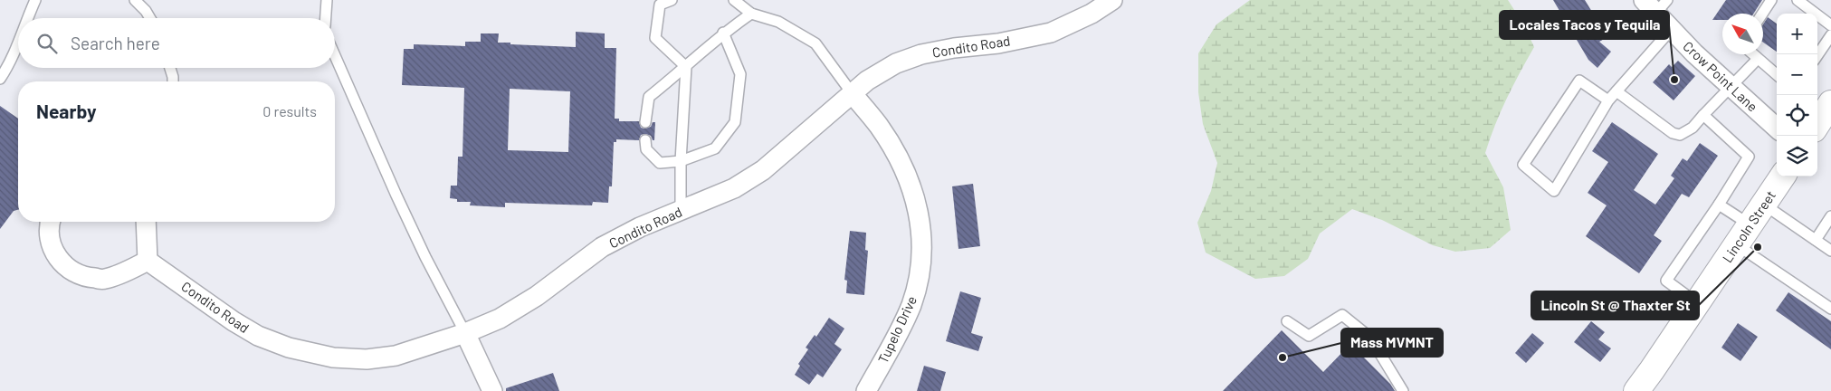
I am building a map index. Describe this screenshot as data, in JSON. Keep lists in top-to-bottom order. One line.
{"streets":{"main road":["Lincoln Street"],"street":["Condito Road","Crow Point Lane","Tupelo Drive"]},"crossings":[["Condito Road","Tupelo Drive"]],"places":["Locales Tacos y Tequila","Lincoln St @ Thaxter St","Mass MVMNT"],"north":"top left","page":{"map_buttons":["+","−"],"search":"Search here","heading":["Nearby","0 results"]}}
